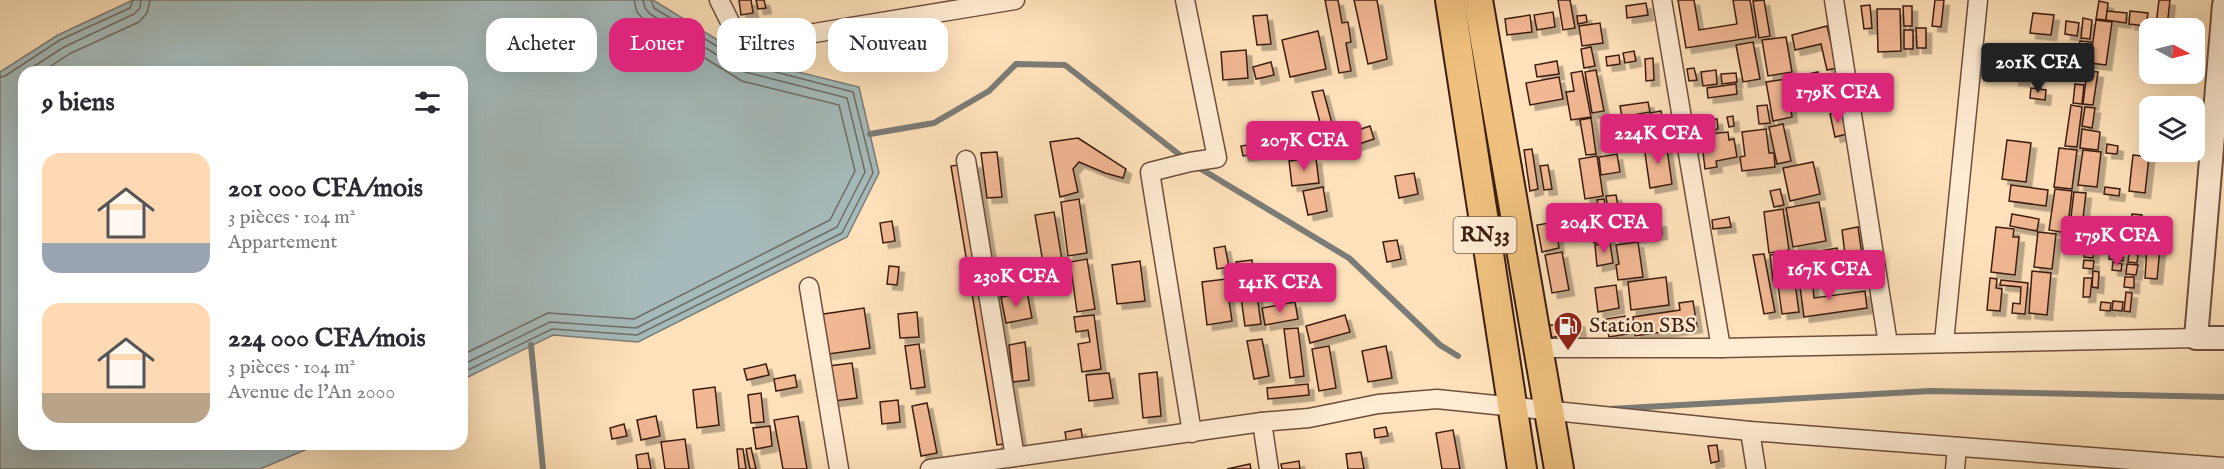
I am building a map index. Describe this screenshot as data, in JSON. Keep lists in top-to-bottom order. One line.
{"streets":{"main road":["RN33"]},"places":{"fuel station":["Station SBS"]},"north":"right","page":{"chip":["Acheter","Louer","Filtres","Nouveau"],"price":["201K CFA","179K CFA","224K CFA","207K CFA","204K CFA","179K CFA","167K CFA","230K CFA","141K CFA"],"heading":"9 biens","list":[{"name":"201 000 CFA/mois","note":"3 pièces · 104 m² · Appartement"},{"name":"224 000 CFA/mois","note":"3 pièces · 104 m² · Avenue de l'An 2000"}]}}
